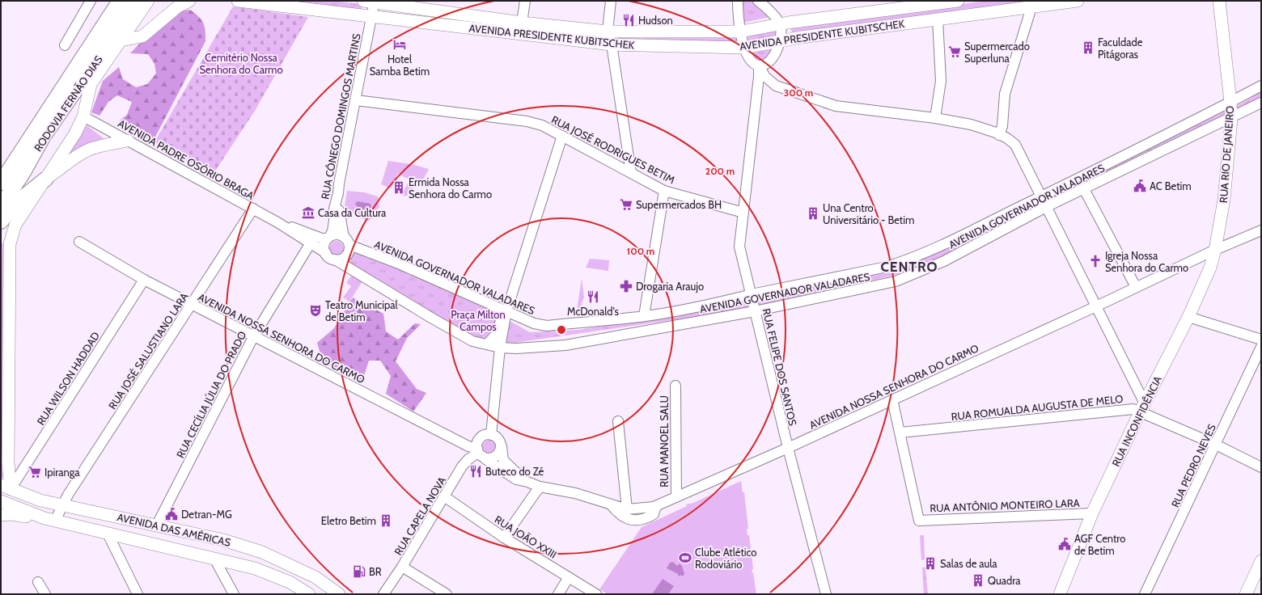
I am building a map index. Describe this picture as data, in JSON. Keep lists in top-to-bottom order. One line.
{"streets":{"highway":["RODOVIA FERNÃO DIAS"],"main road":["AVENIDA PRESIDENTE KUBITSCHEK","RUA RIO DE JANEIRO","RUA INCONFIDÊNCIA","AVENIDA DAS AMÉRICAS"],"street":["RUA CÔNEGO DOMINGOS MARTINS","RUA JOSÉ RODRIGUES BETIM","AVENIDA PADRE OSÓRIO BRAGA","AVENIDA GOVERNADOR VALADARES","AVENIDA NOSSA SENHORA DO CARMO","RUA JOSÉ SALUSTIANO LARA","RUA FELIPE DOS SANTOS","RUA WILSON HADDAD","RUA CECÍLIA JÚLIA DO PRADO","RUA ROMUALDA AUGUSTA DE MELO","RUA MANOEL SALU","RUA PEDRO NEVES","RUA ANTÔNIO MONTEIRO LARA","RUA CAPELA NOVA","RUA JOÃO XXIII"]},"crossings":[["AVENIDA PRESIDENTE KUBITSCHEK","RUA CÔNEGO DOMINGOS MARTINS"],["RUA CÔNEGO DOMINGOS MARTINS","RUA JOSÉ RODRIGUES BETIM"],["RUA CÔNEGO DOMINGOS MARTINS","AVENIDA PADRE OSÓRIO BRAGA"],["RUA CÔNEGO DOMINGOS MARTINS","AVENIDA GOVERNADOR VALADARES"],["RUA JOSÉ RODRIGUES BETIM","RUA FELIPE DOS SANTOS"],["RUA RIO DE JANEIRO","AVENIDA GOVERNADOR VALADARES"],["RUA RIO DE JANEIRO","AVENIDA NOSSA SENHORA DO CARMO"],["RUA RIO DE JANEIRO","RUA INCONFIDÊNCIA"],["AVENIDA PADRE OSÓRIO BRAGA","AVENIDA GOVERNADOR VALADARES"],["AVENIDA PADRE OSÓRIO BRAGA","RUA JOSÉ SALUSTIANO LARA"],["AVENIDA PADRE OSÓRIO BRAGA","RUA CECÍLIA JÚLIA DO PRADO"],["AVENIDA GOVERNADOR VALADARES","RUA FELIPE DOS SANTOS"],["AVENIDA NOSSA SENHORA DO CARMO","RUA JOSÉ SALUSTIANO LARA"],["AVENIDA NOSSA SENHORA DO CARMO","RUA FELIPE DOS SANTOS"],["AVENIDA NOSSA SENHORA DO CARMO","RUA WILSON HADDAD"],["AVENIDA NOSSA SENHORA DO CARMO","RUA CECÍLIA JÚLIA DO PRADO"],["AVENIDA NOSSA SENHORA DO CARMO","RUA INCONFIDÊNCIA"],["AVENIDA NOSSA SENHORA DO CARMO","RUA MANOEL SALU"],["AVENIDA NOSSA SENHORA DO CARMO","RUA CAPELA NOVA"],["RUA JOSÉ SALUSTIANO LARA","AVENIDA DAS AMÉRICAS"],["RUA WILSON HADDAD","AVENIDA DAS AMÉRICAS"],["RUA CECÍLIA JÚLIA DO PRADO","AVENIDA DAS AMÉRICAS"],["RUA ROMUALDA AUGUSTA DE MELO","RUA INCONFIDÊNCIA"],["RUA ROMUALDA AUGUSTA DE MELO","RUA PEDRO NEVES"],["RUA ROMUALDA AUGUSTA DE MELO","RUA ANTÔNIO MONTEIRO LARA"],["RUA INCONFIDÊNCIA","RUA ANTÔNIO MONTEIRO LARA"],["RUA CAPELA NOVA","RUA JOÃO XXIII"]],"districts":["CENTRO"],"parks":["Cemitério Nossa Senhora do Carmo","Praça Milton Campos"],"places":{"restaurant":["Hudson","McDonald's","Buteco do Zé"],"hotel":["Hotel Samba Betim"],"building":["Faculdade Pitágoras","Ermida Nossa Senhora do Carmo","Una Centro Universitário - Betim","Eletro Betim","Salas de aula","Quadra"],"supermarket":["Supermercado Superluna","Supermercados BH","Ipiranga"],"public building":["AC Betim","Detran-MG","AGF Centro de Betim"],"museum":["Casa da Cultura"],"church":["Igreja Nossa Senhora do Carmo"],"pharmacy":["Drogaria Araujo"],"theatre":["Teatro Municipal de Betim"],"sports":["Clube Atlético Rodoviário"],"fuel station":["BR"]},"rings":["300 m","200 m","100 m"]}
